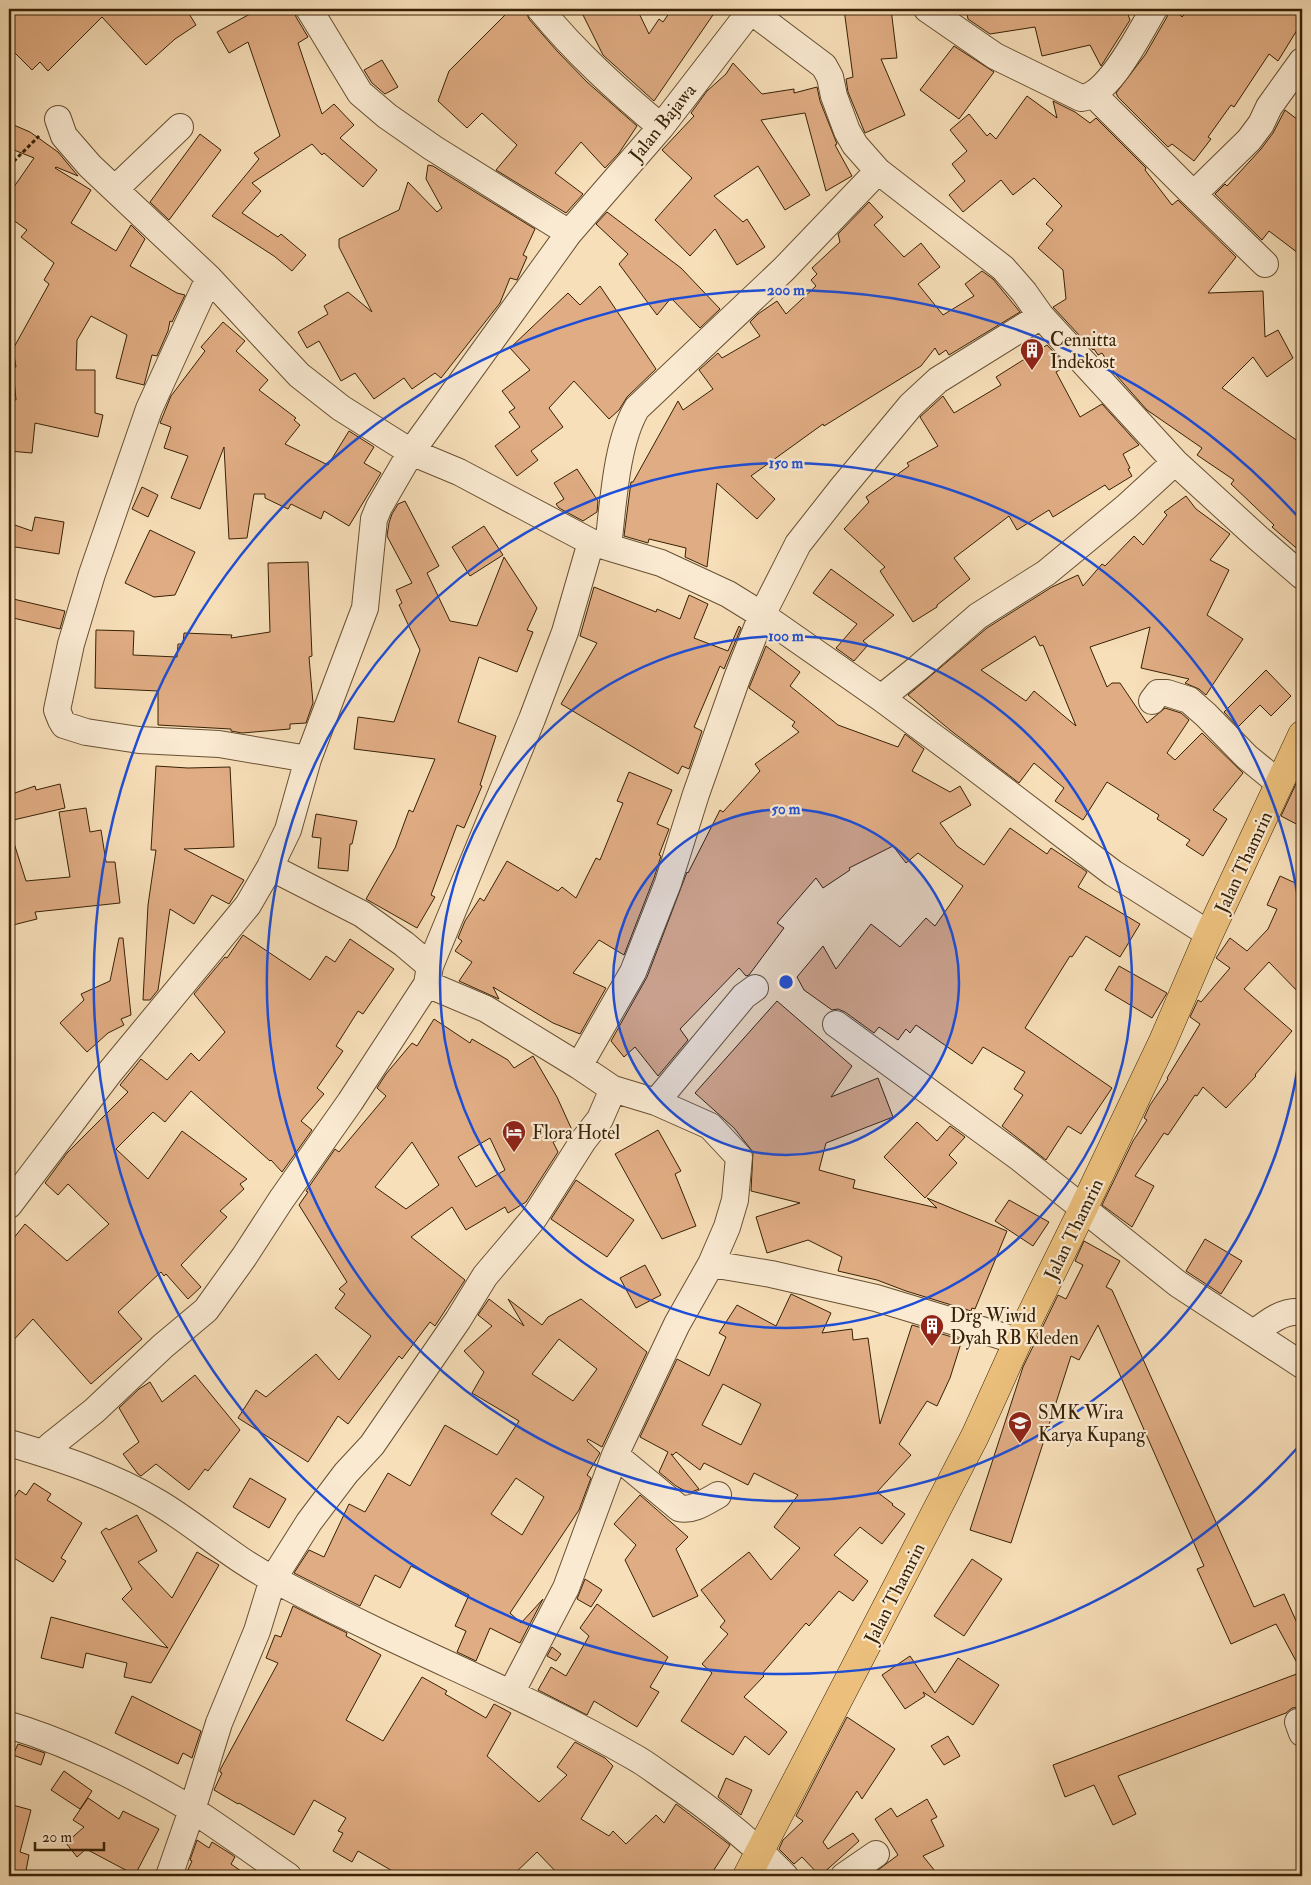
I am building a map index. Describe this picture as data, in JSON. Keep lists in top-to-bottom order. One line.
{"streets":{"main road":["Jalan Thamrin"],"street":["Jalan Bajawa"]},"places":{"building":["Cennitta Indekost","Drg Wiwid Dyah RB Kleden"],"hotel":["Flora Hotel"],"school or university":["SMK Wira Karya Kupang"]},"scale_bar":"20 m","rings":["200 m","150 m","100 m","50 m"]}
